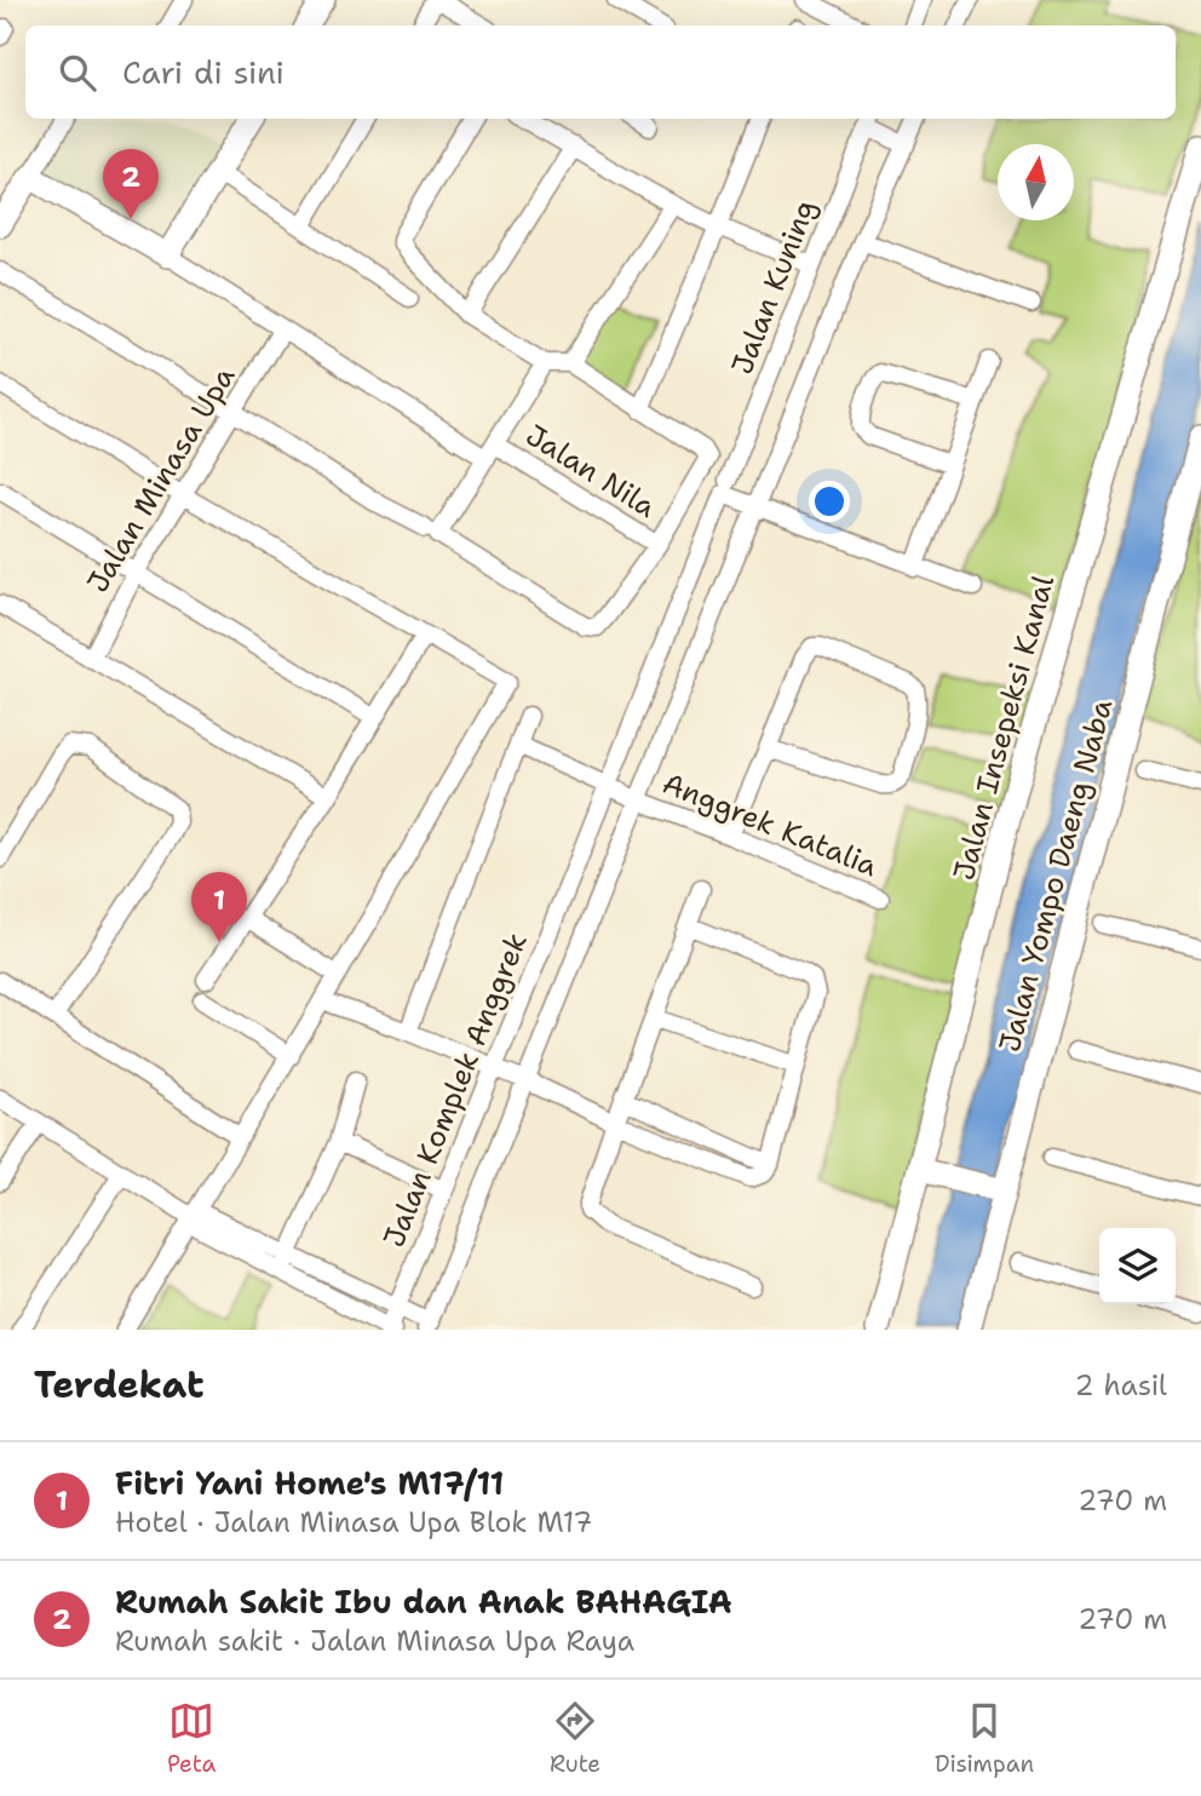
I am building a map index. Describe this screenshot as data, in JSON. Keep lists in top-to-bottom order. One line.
{"streets":{"street":["Jalan Kuning","Jalan Nila","Jalan Minasa Upa","Jalan Insepeksi Kanal","Anggrek Katalia","Jalan Yompo Daeng Naba","Jalan Komplek Anggrek"]},"crossings":[["Jalan Kuning","Anggrek Katalia"],["Jalan Kuning","Jalan Komplek Anggrek"],["Jalan Nila","Jalan Minasa Upa"],["Anggrek Katalia","Jalan Komplek Anggrek"]],"north":"top","page":{"search":"Cari di sini","pins":["2","1"],"heading":["Terdekat","2 hasil"],"list":[{"mark":"1","name":"Fitri Yani Home's M17/11","note":"Hotel · Jalan Minasa Upa Blok M17","value":"270 m"},{"mark":"2","name":"Rumah Sakit Ibu dan Anak BAHAGIA","note":"Rumah sakit · Jalan Minasa Upa Raya","value":"270 m"}],"nav":["Peta","Rute","Disimpan"]}}
